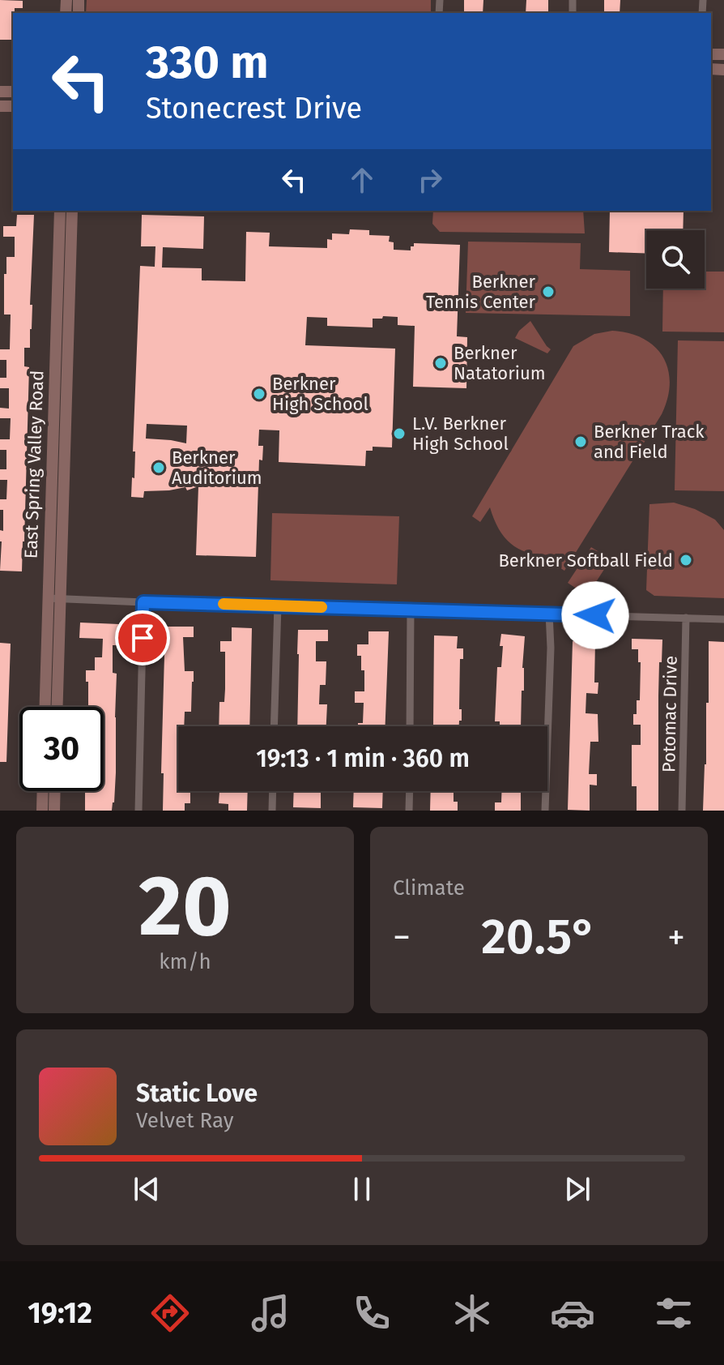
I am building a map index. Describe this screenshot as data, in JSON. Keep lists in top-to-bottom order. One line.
{"streets":{"street":["East Spring Valley Road","Potomac Drive"]},"places":["Berkner Tennis Center","Berkner Natatorium","Berkner High School","L.V. Berkner High School","Berkner Track and Field","Berkner Auditorium","Berkner Softball Field"],"page":{"turn":["330 m","Stonecrest Drive"],"limit":"30","trip":"19:13 · 1 min · 360 m","tile":[["20","km/h"],"Climate"],"heat":["−","20.5°","+"],"song":["Static Love","Velvet Ray"],"tabs":"19:12"}}
